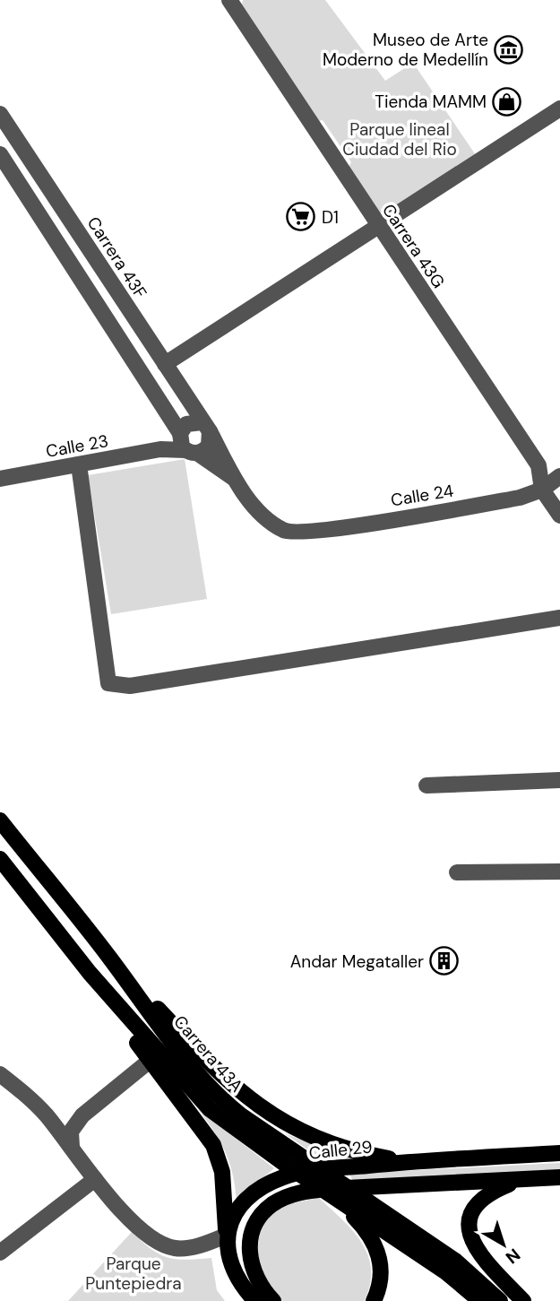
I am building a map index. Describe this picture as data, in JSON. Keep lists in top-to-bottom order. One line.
{"streets":{"main road":["Carrera 43A","Calle 29"],"street":["Carrera 43G","Carrera 43F","Calle 23","Calle 24"]},"crossings":[["Carrera 43G","Calle 24"],["Carrera 43F","Calle 23"],["Carrera 43F","Calle 24"]],"parks":["Parque lineal Ciudad del Rio","Parque Puntepiedra"],"places":{"museum":["Museo de Arte Moderno de Medellín"],"shop":["Tienda MAMM"],"supermarket":["D1"],"building":["Andar Megataller"]},"north":"bottom right"}
